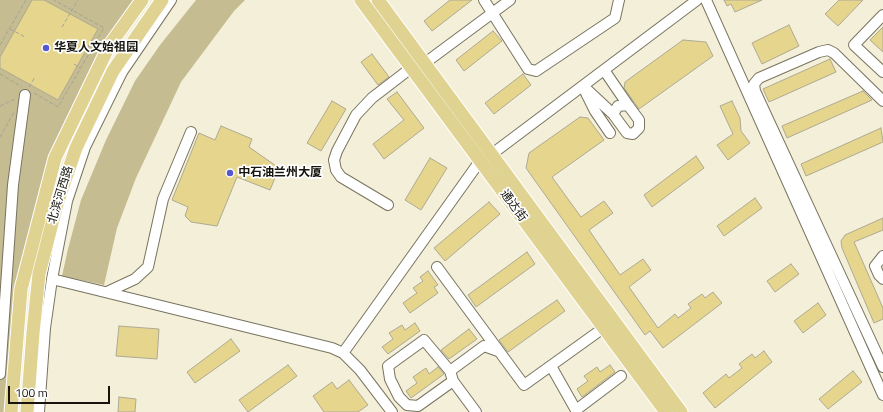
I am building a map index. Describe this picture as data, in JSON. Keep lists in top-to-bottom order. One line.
{"streets":{"main road":["北滨河西路","通达街"]},"places":["华夏人文始祖园","中石油兰州大厦"],"scale_bar":"100 m"}
